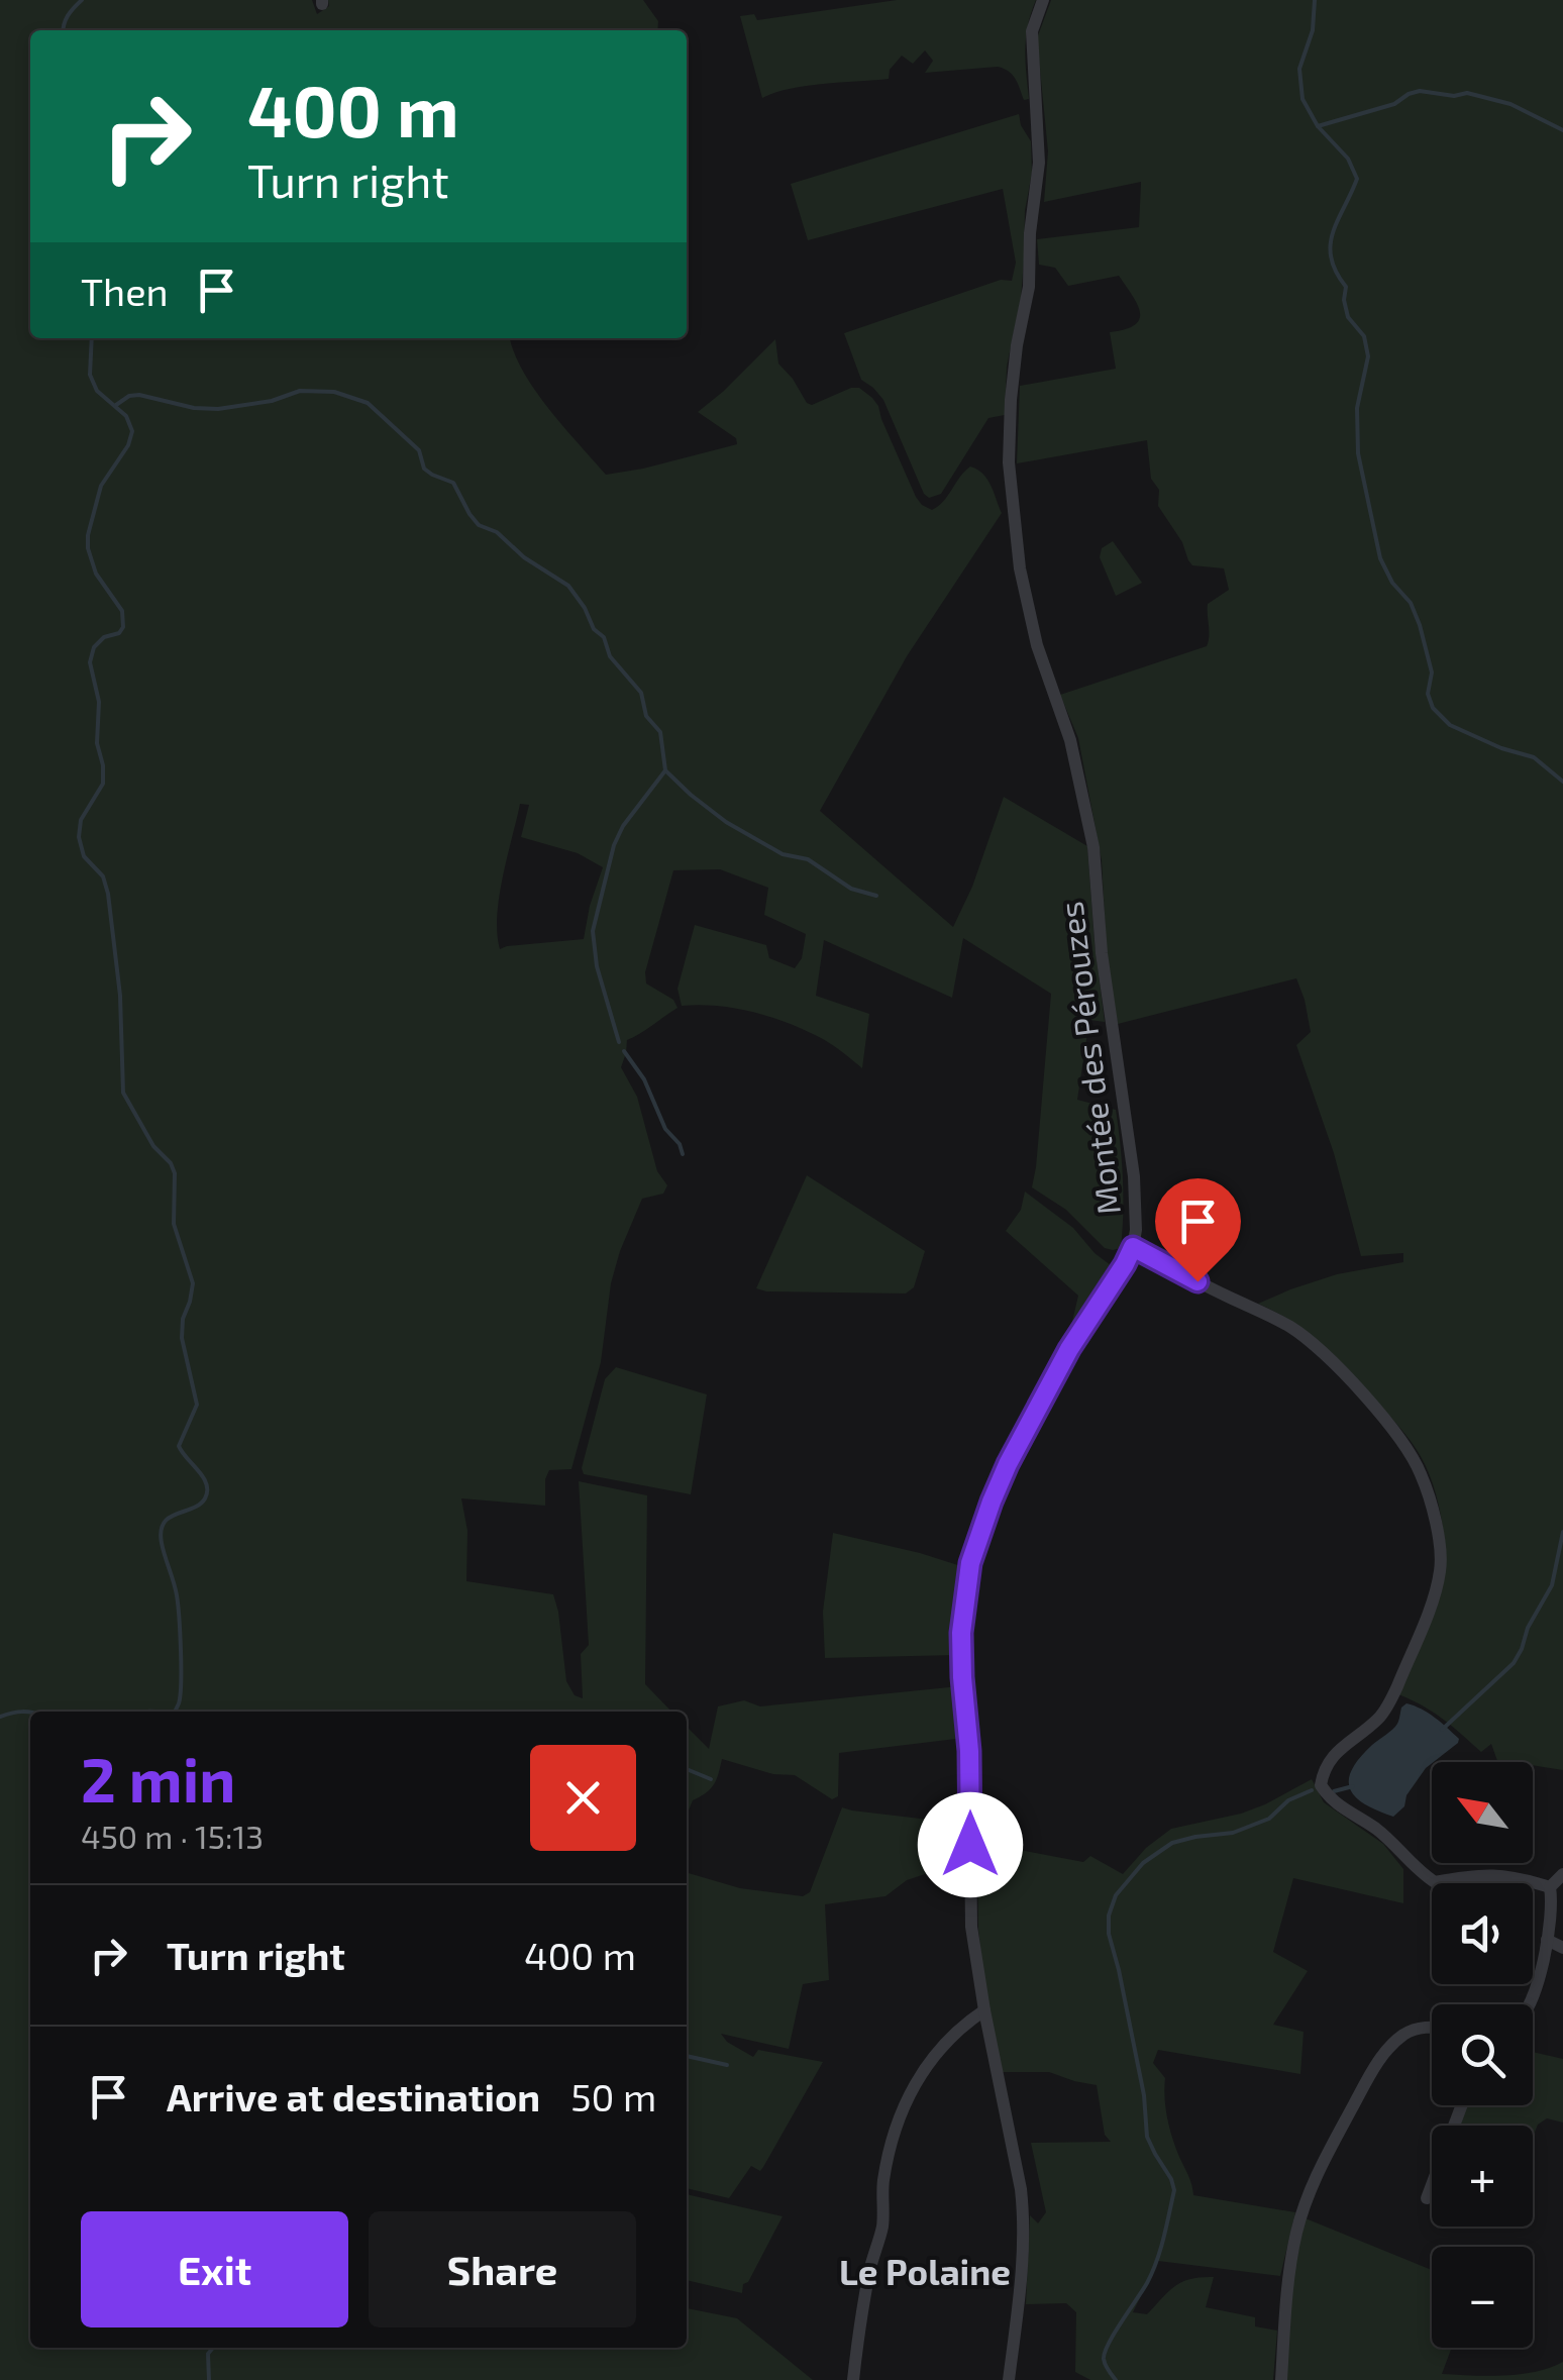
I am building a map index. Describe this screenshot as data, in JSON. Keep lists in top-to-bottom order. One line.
{"streets":{"street":["Montée des Pérouzes"]},"districts":["Le Polaine"],"north":"top left","page":{"turn":["400 m","Turn right"],"then":"Then","heading":["2 min","450 m · 15:13"],"map_buttons":["+","−"],"list":[{"name":"Turn right","value":"400 m"},{"name":"Arrive at destination","value":"50 m"}],"buttons":["Exit","Share"]}}
